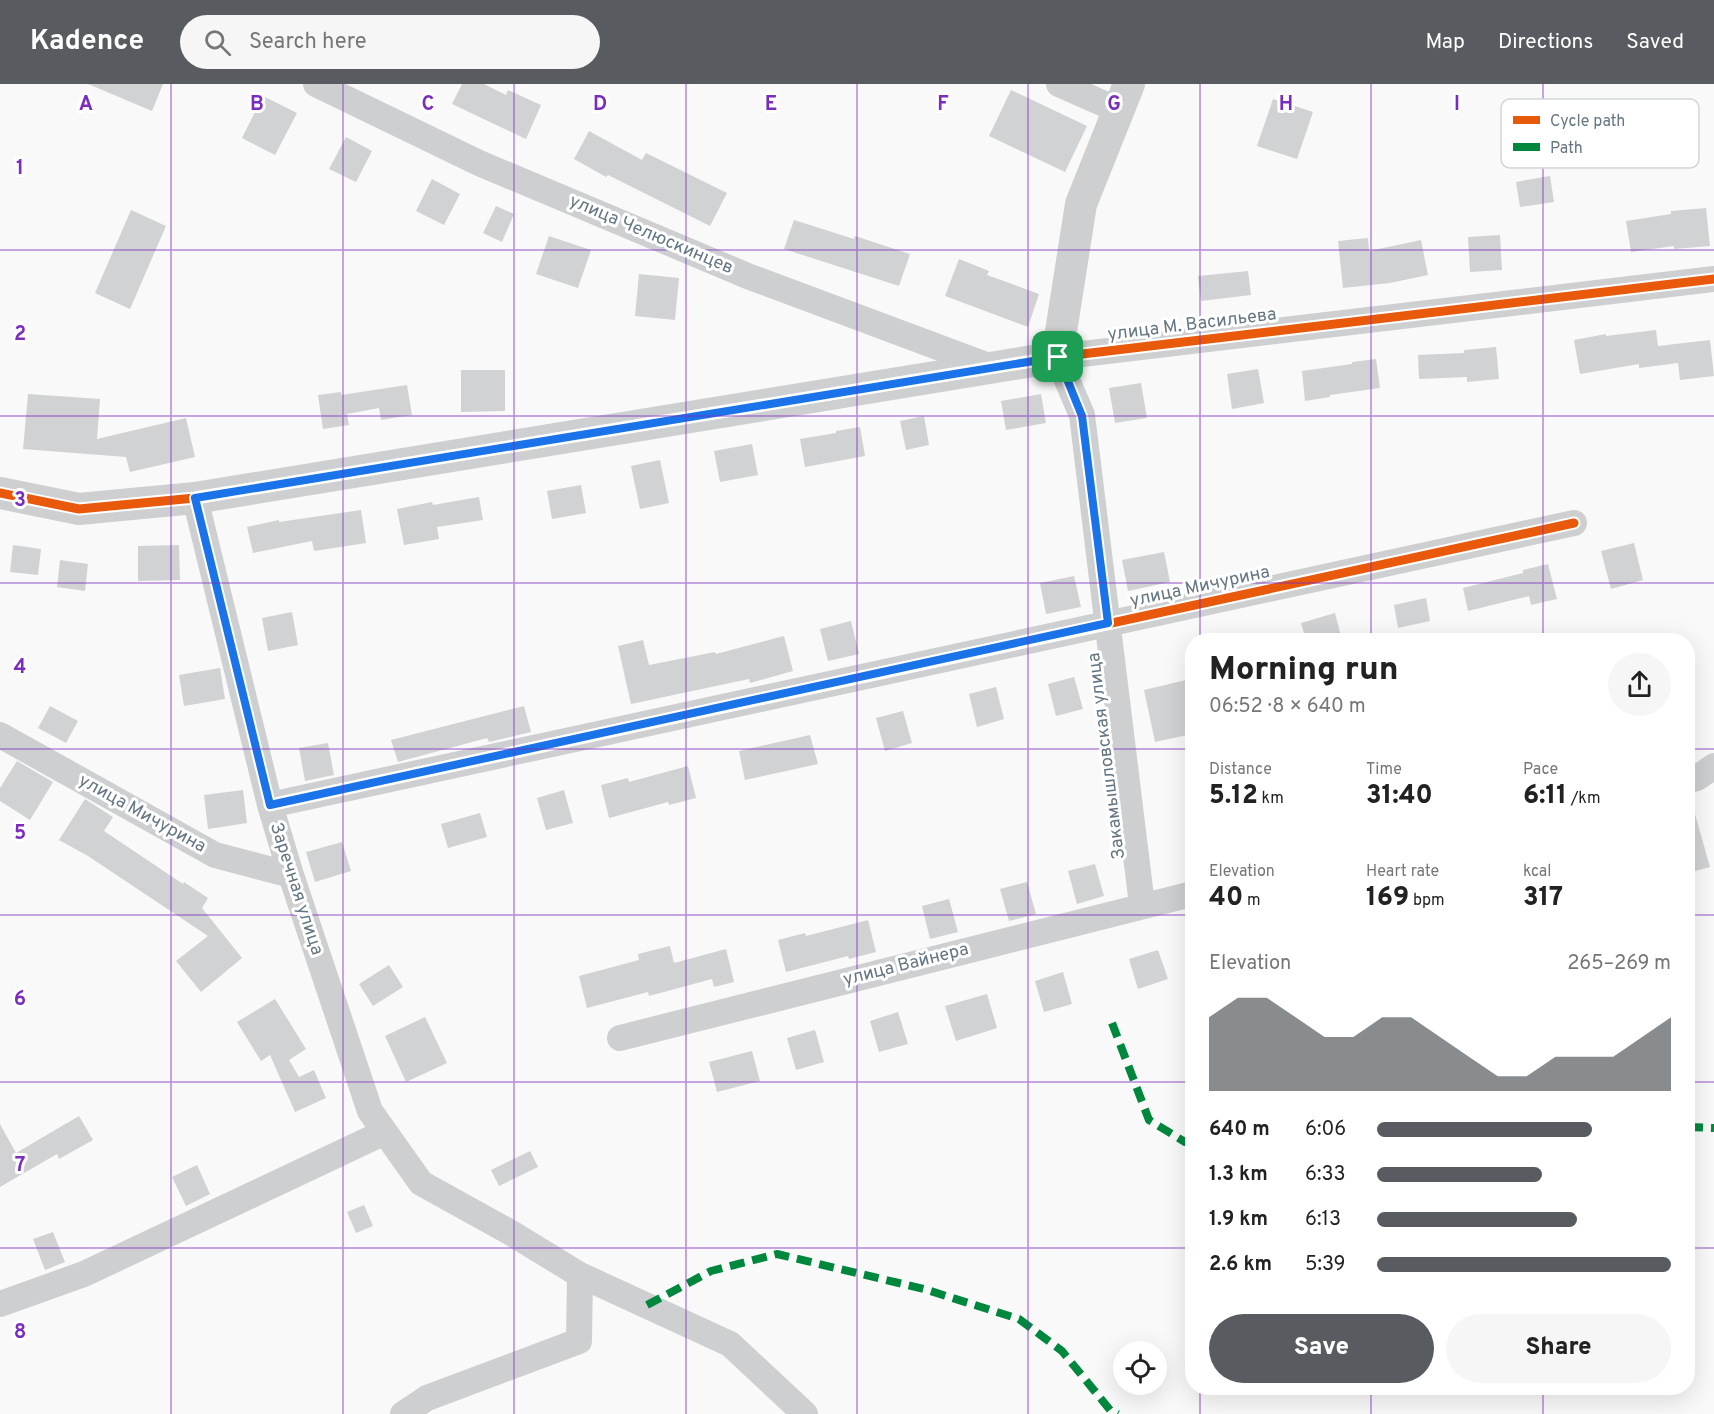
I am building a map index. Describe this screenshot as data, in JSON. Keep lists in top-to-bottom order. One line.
{"streets":{"street":["улица Челюскинцев","улица М. Васильева","улица Мичурина","Закамышловская улица","Заречная улица","улица Вайнера"]},"crossings":[["улица Челюскинцев","улица М. Васильева"],["улица М. Васильева","Закамышловская улица"],["улица М. Васильева","Заречная улица"],["улица Мичурина","Закамышловская улица"],["улица Мичурина","Заречная улица"],["Закамышловская улица","улица Вайнера"]],"legend":["Cycle path","Path"],"page":{"header":"Kadence","search":"Search here","nav":["Map","Directions","Saved"],"heading":["Morning run","06:52 · 8 × 640 m"],"stats":[["Distance","5.12 km"],["Time","31:40"],["Pace","6:11 /km"],["Elevation","40 m"],["Heart rate","169 bpm"],["kcal","317"]],"chart":["Elevation","265–269 m"],"list":[{"name":"640 m","note":"6:06"},{"name":"1.3 km","note":"6:33"},{"name":"1.9 km","note":"6:13"},{"name":"2.6 km","note":"5:39"}],"buttons":["Save","Share"]},"grid":{"columns":["A","B","C","D","E","F","G","H","I"],"rows":["1","2","3","4","5","6","7","8"]}}
